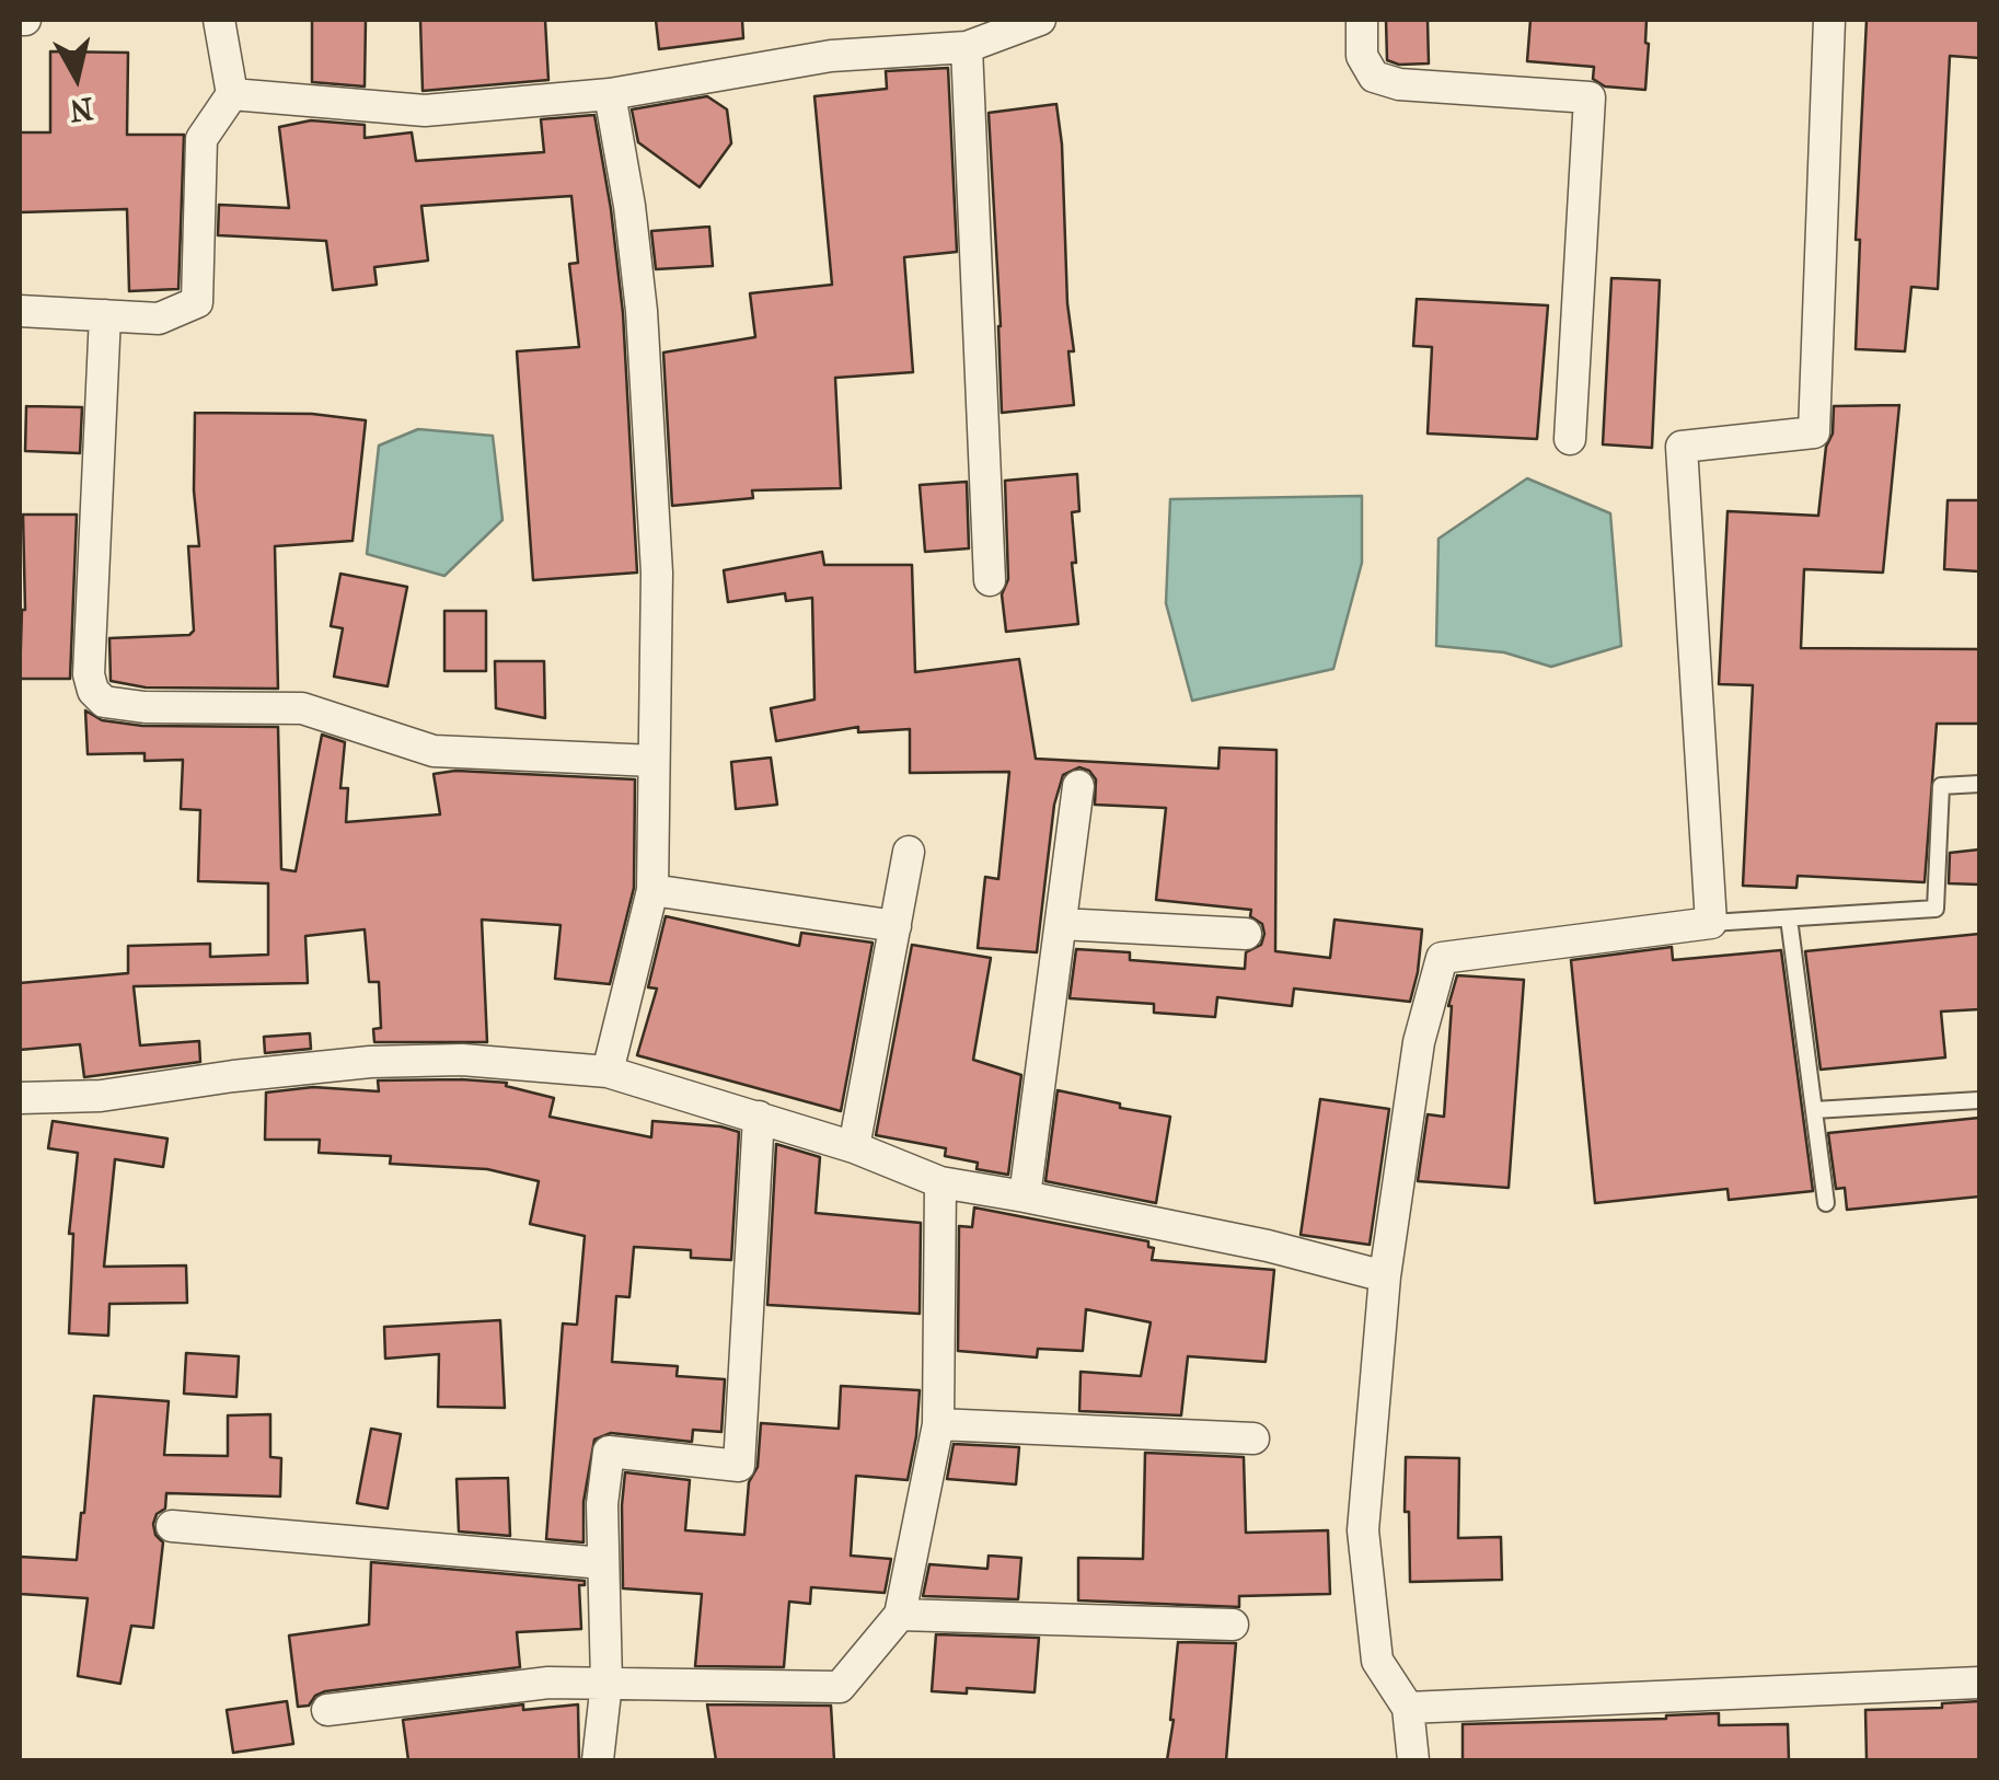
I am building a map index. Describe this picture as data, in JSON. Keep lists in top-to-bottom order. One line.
{"north":"bottom"}
